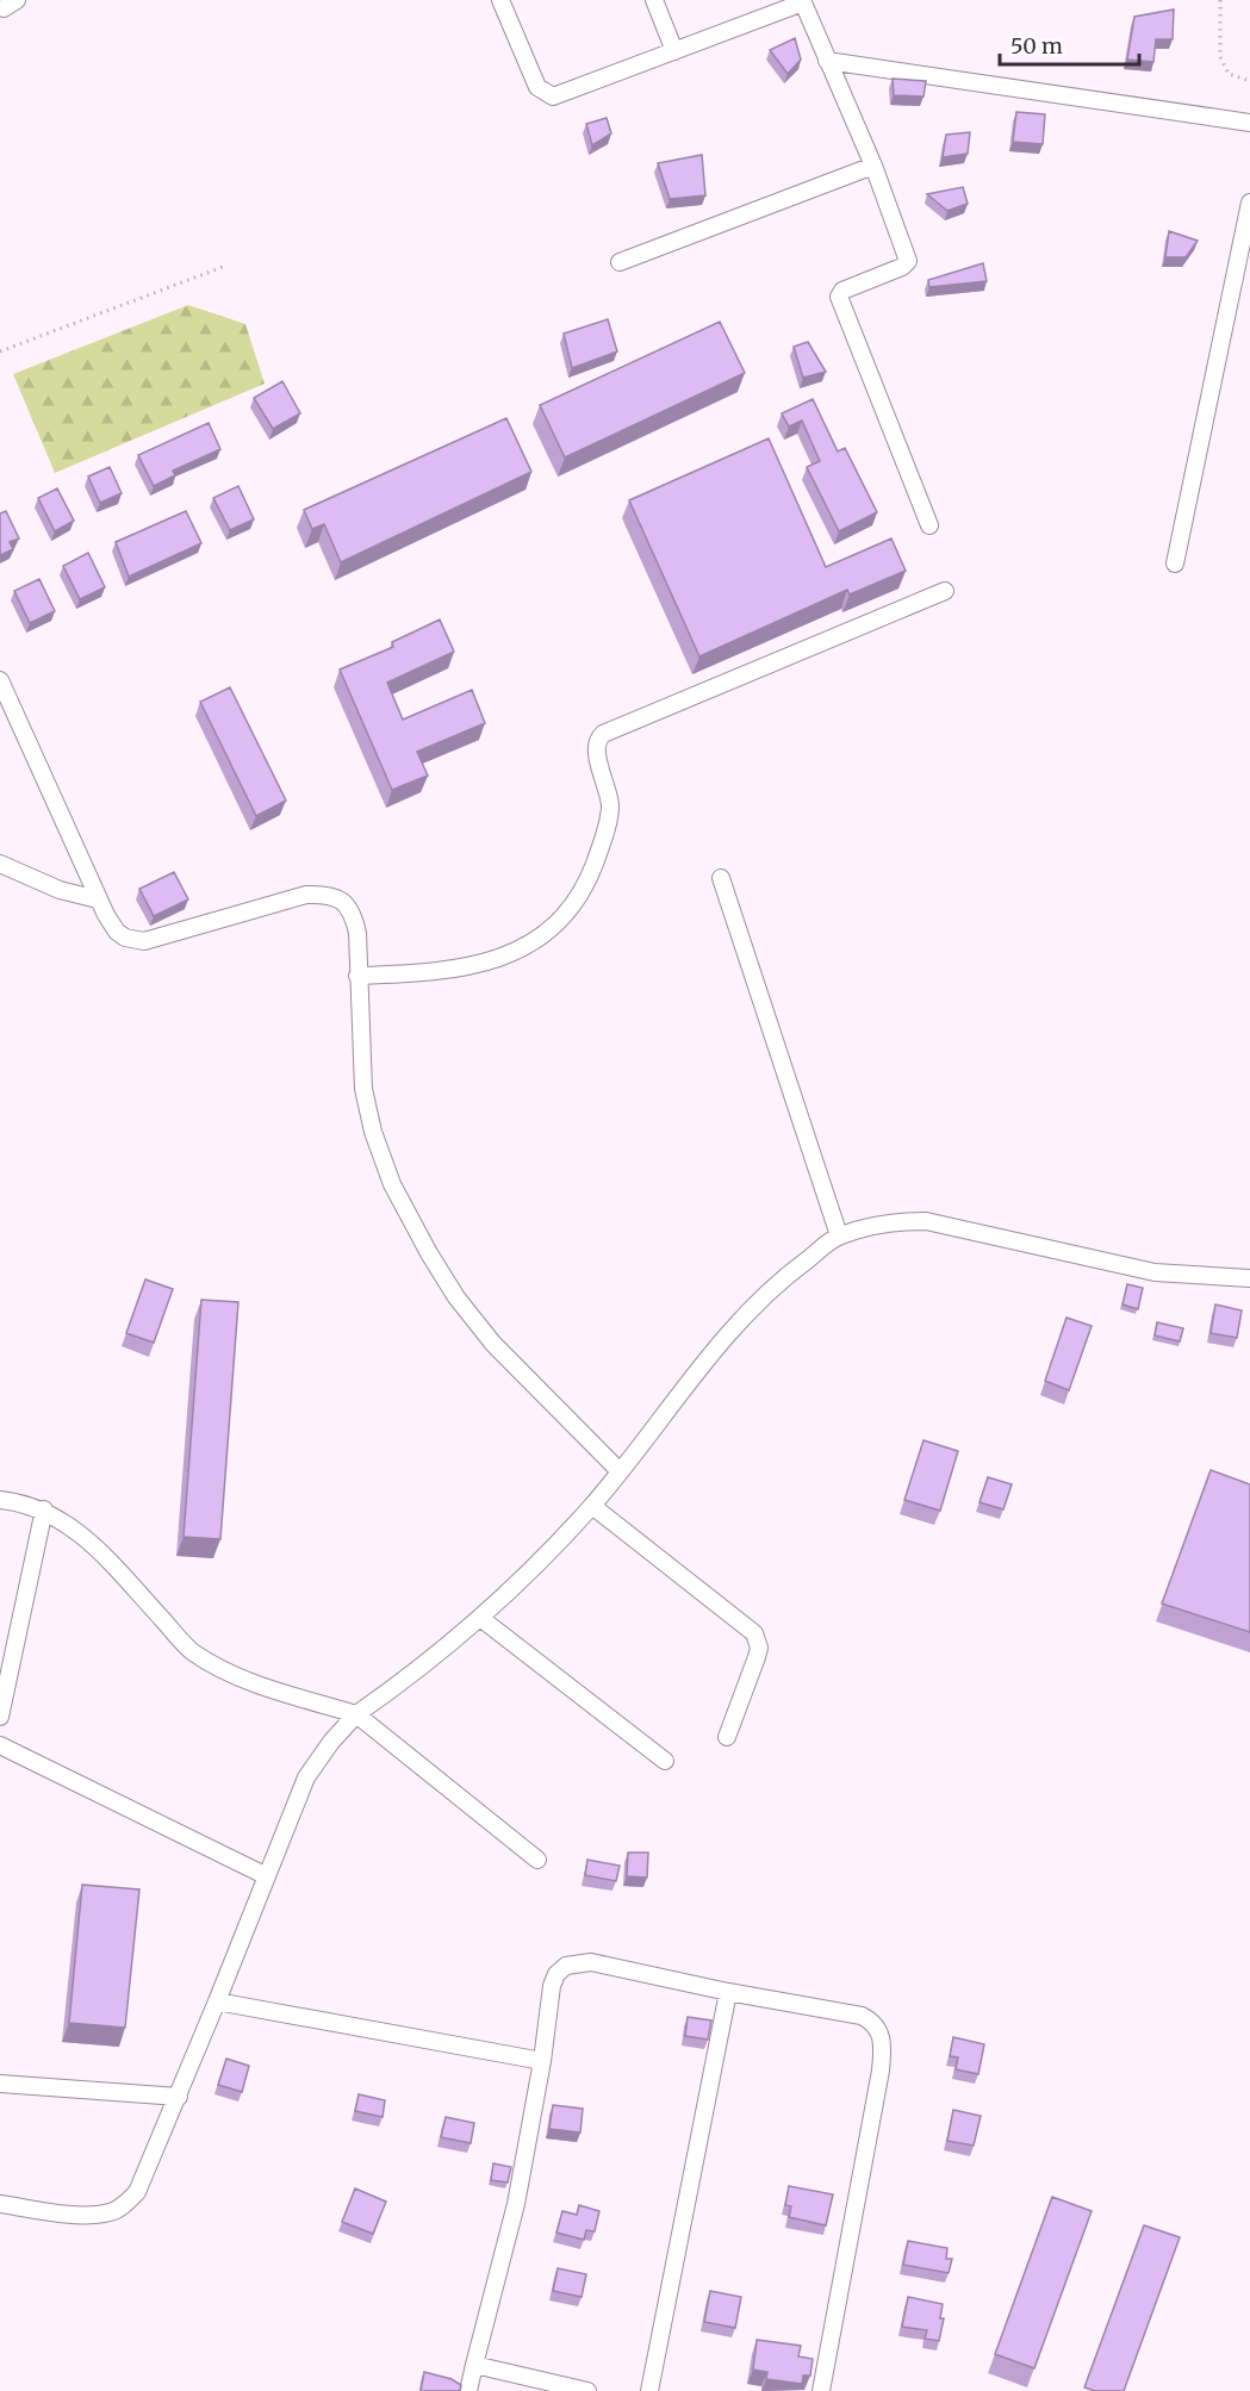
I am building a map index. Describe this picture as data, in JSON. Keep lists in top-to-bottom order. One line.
{"scale_bar":"50 m"}
